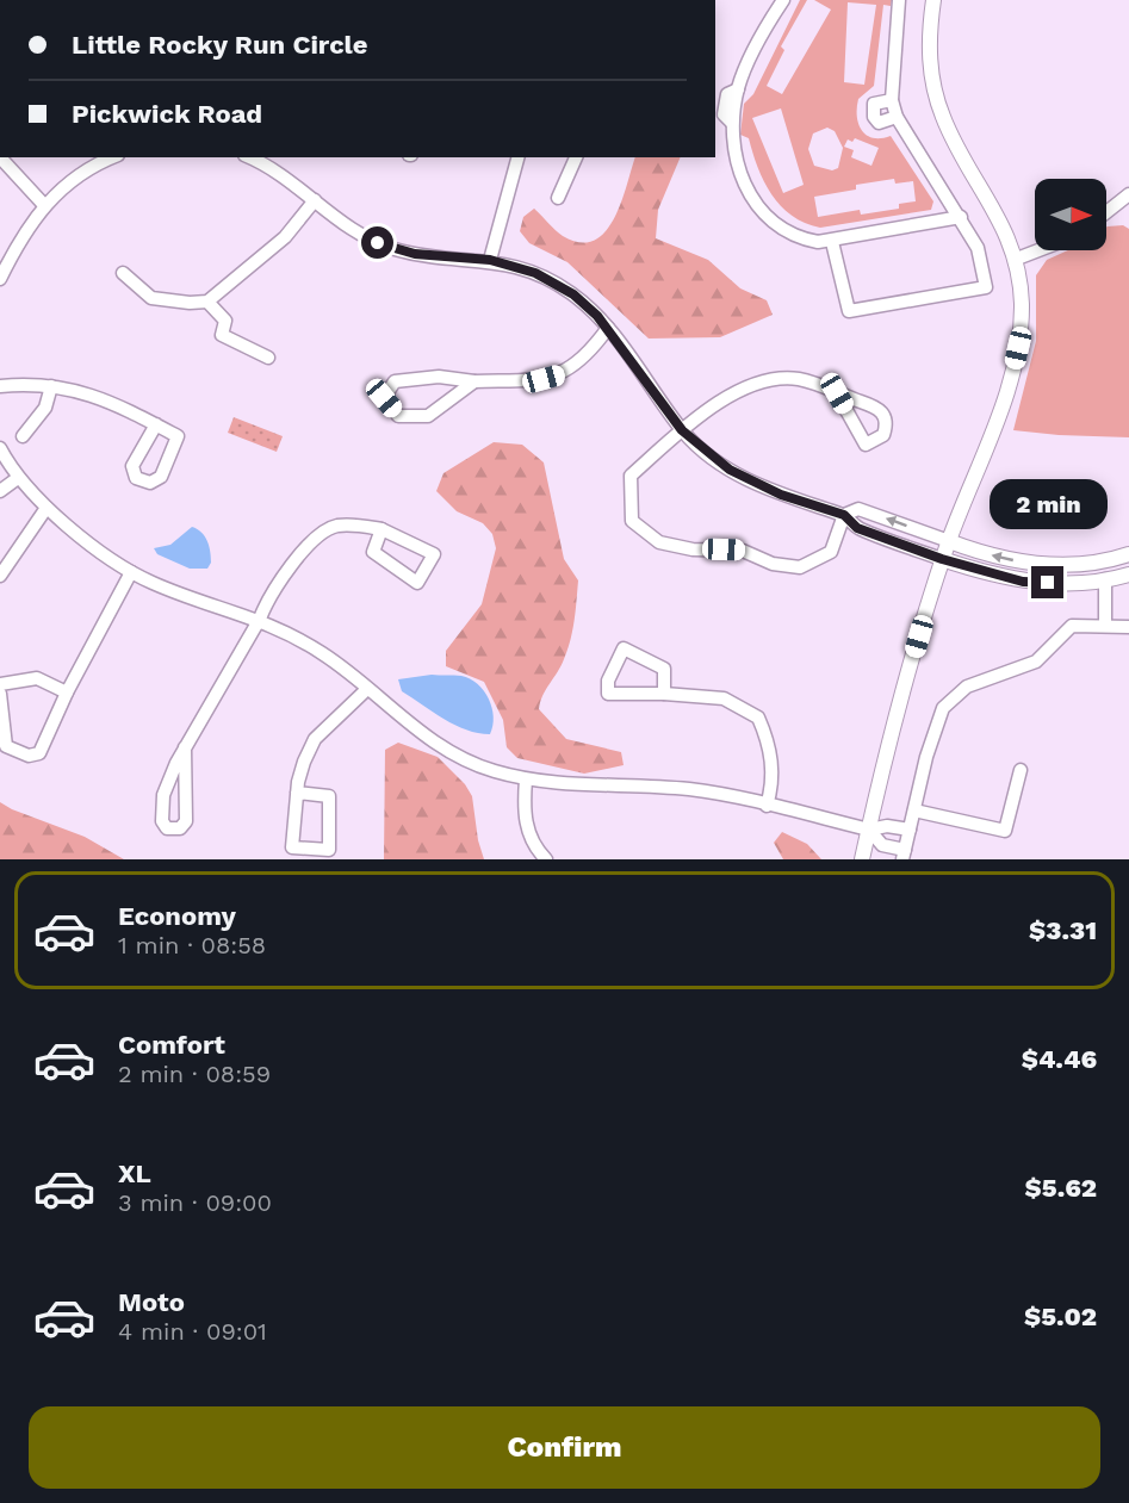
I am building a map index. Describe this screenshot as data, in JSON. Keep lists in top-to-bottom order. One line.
{"north":"right","page":{"banner":["Little Rocky Run Circle","Pickwick Road"],"bubble":"2 min","list":[{"name":"Economy","note":"1 min · 08:58","value":"$3.31"},{"name":"Comfort","note":"2 min · 08:59","value":"$4.46"},{"name":"XL","note":"3 min · 09:00","value":"$5.62"},{"name":"Moto","note":"4 min · 09:01","value":"$5.02"}],"buttons":"Confirm"}}
